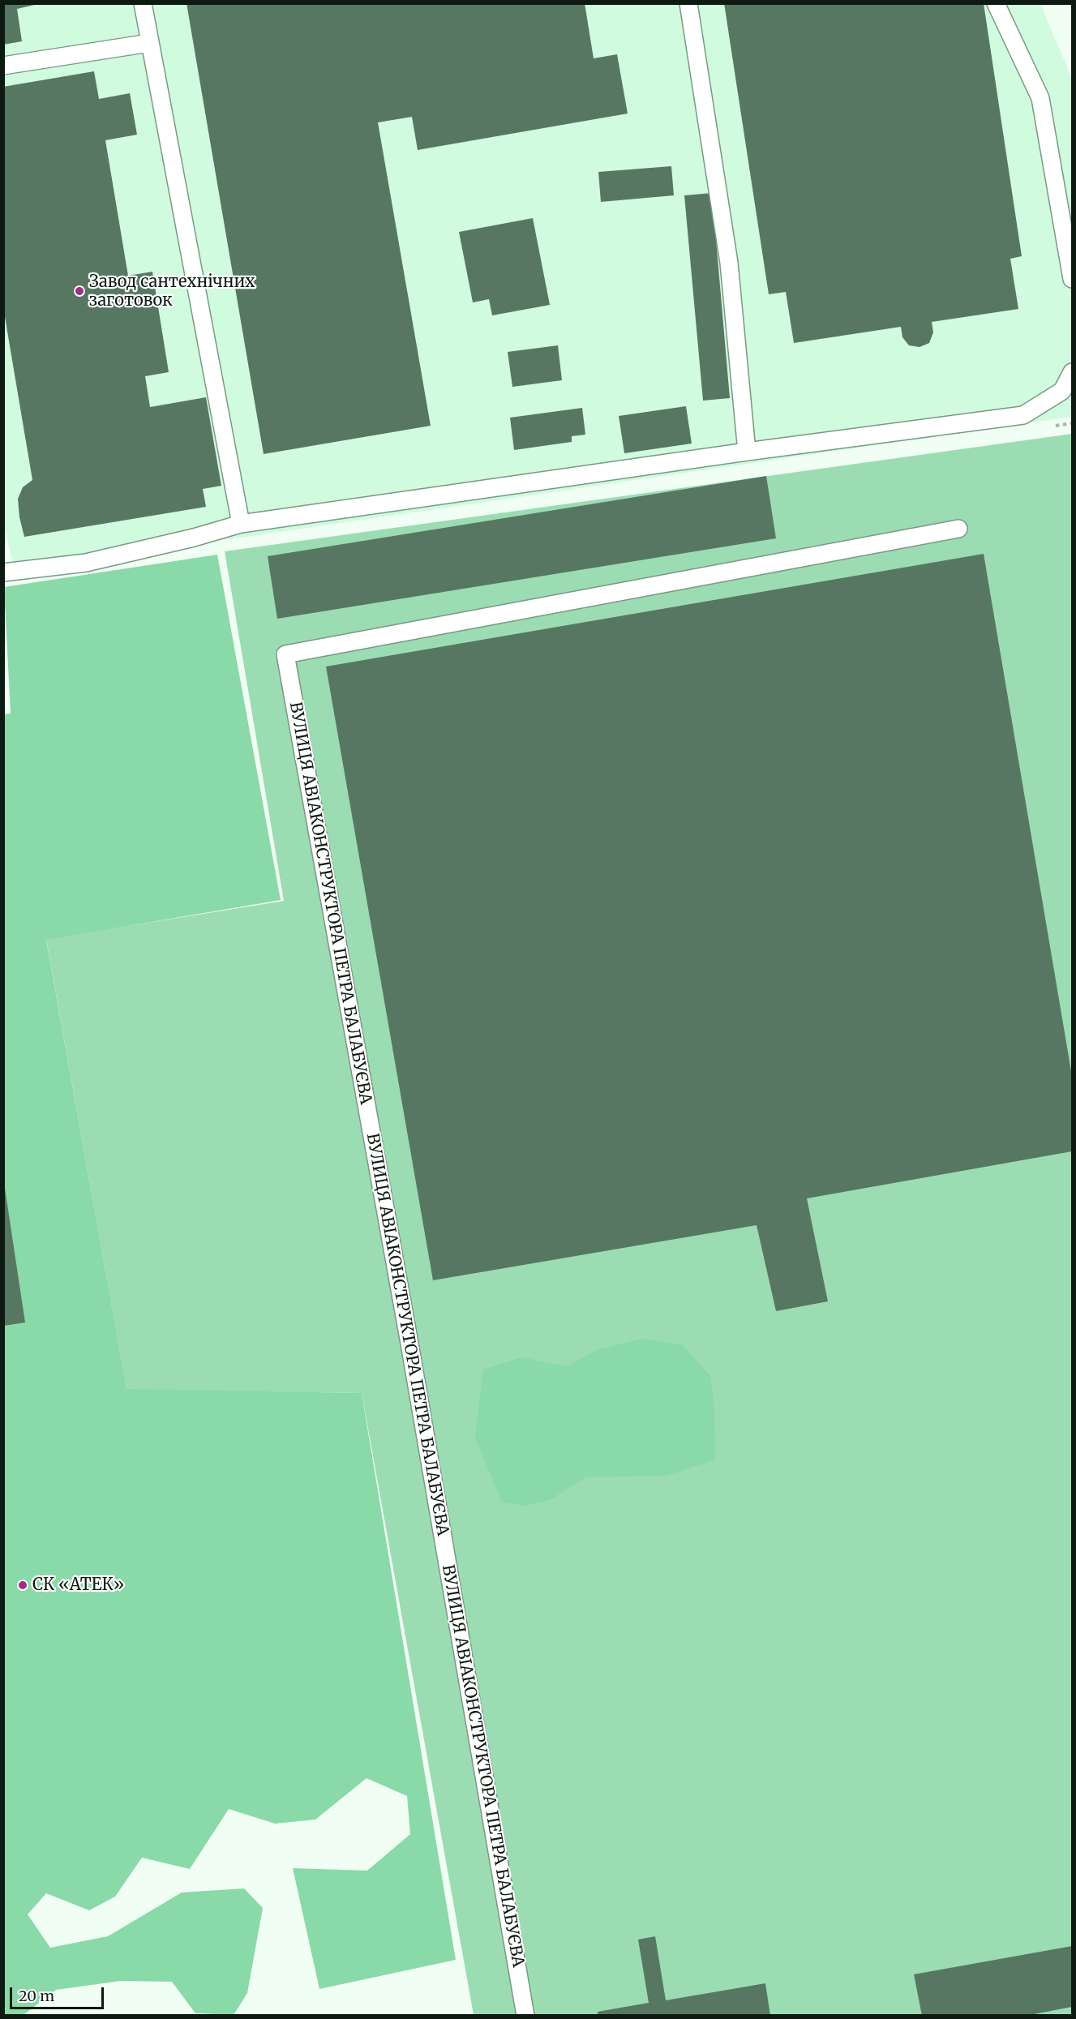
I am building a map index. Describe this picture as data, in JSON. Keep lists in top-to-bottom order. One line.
{"streets":{"lane":["ВУЛИЦЯ АВІАКОНСТРУКТОРА ПЕТРА БАЛАБУЄВА"]},"places":["Завод сантехнічних заготовок","СК «АТЕК»"],"scale_bar":"20 m"}
